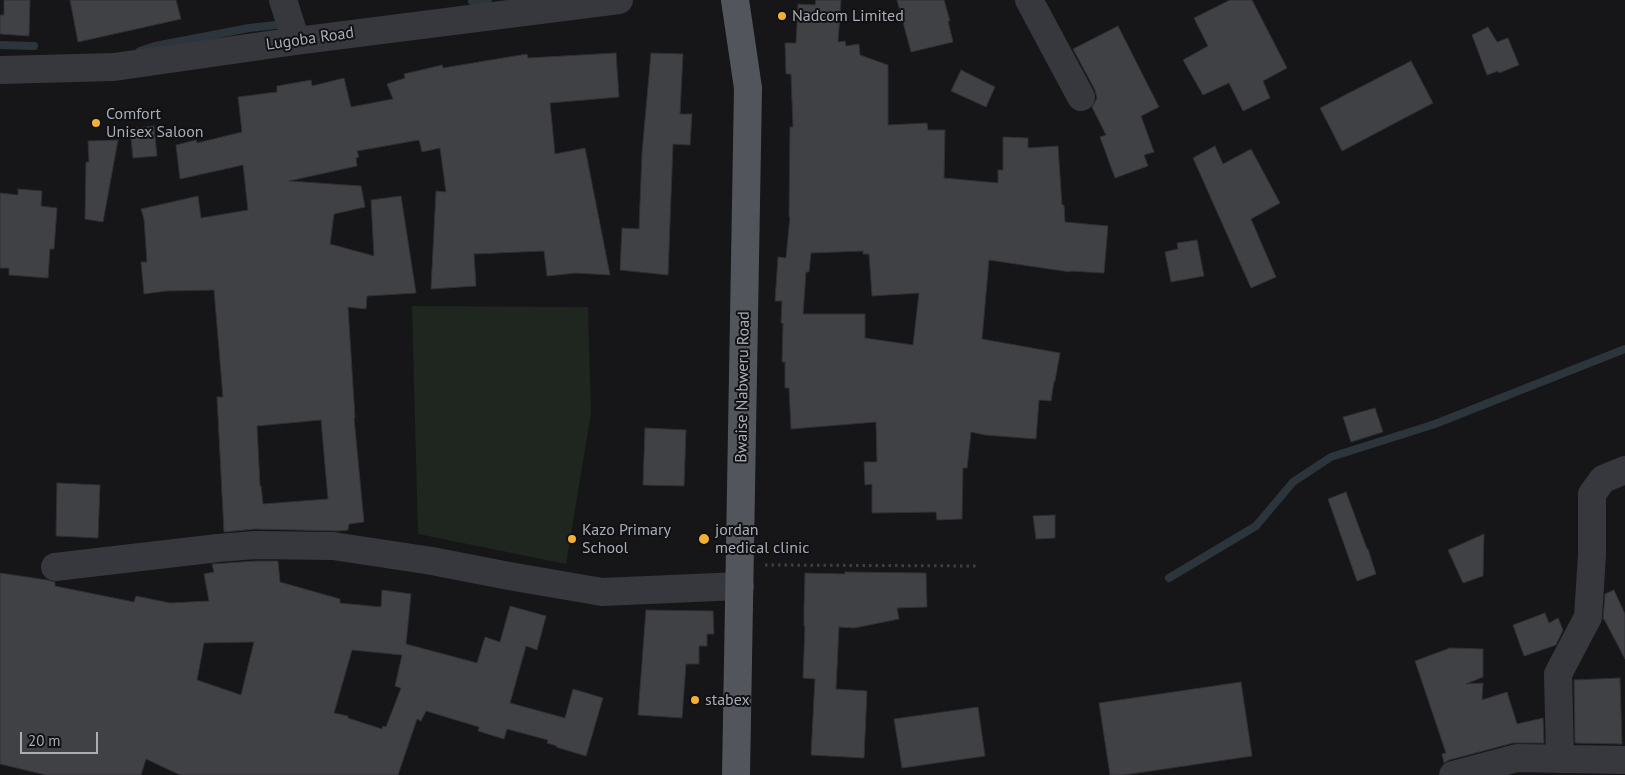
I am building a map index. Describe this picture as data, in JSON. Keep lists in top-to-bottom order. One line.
{"streets":{"main road":["Bwaise Nabweru Road"],"street":["Lugoba Road"]},"places":["Nadcom Limited","Comfort Unisex Saloon","Kazo Primary School","jordan medical clinic","stabex"],"scale_bar":"20 m"}
